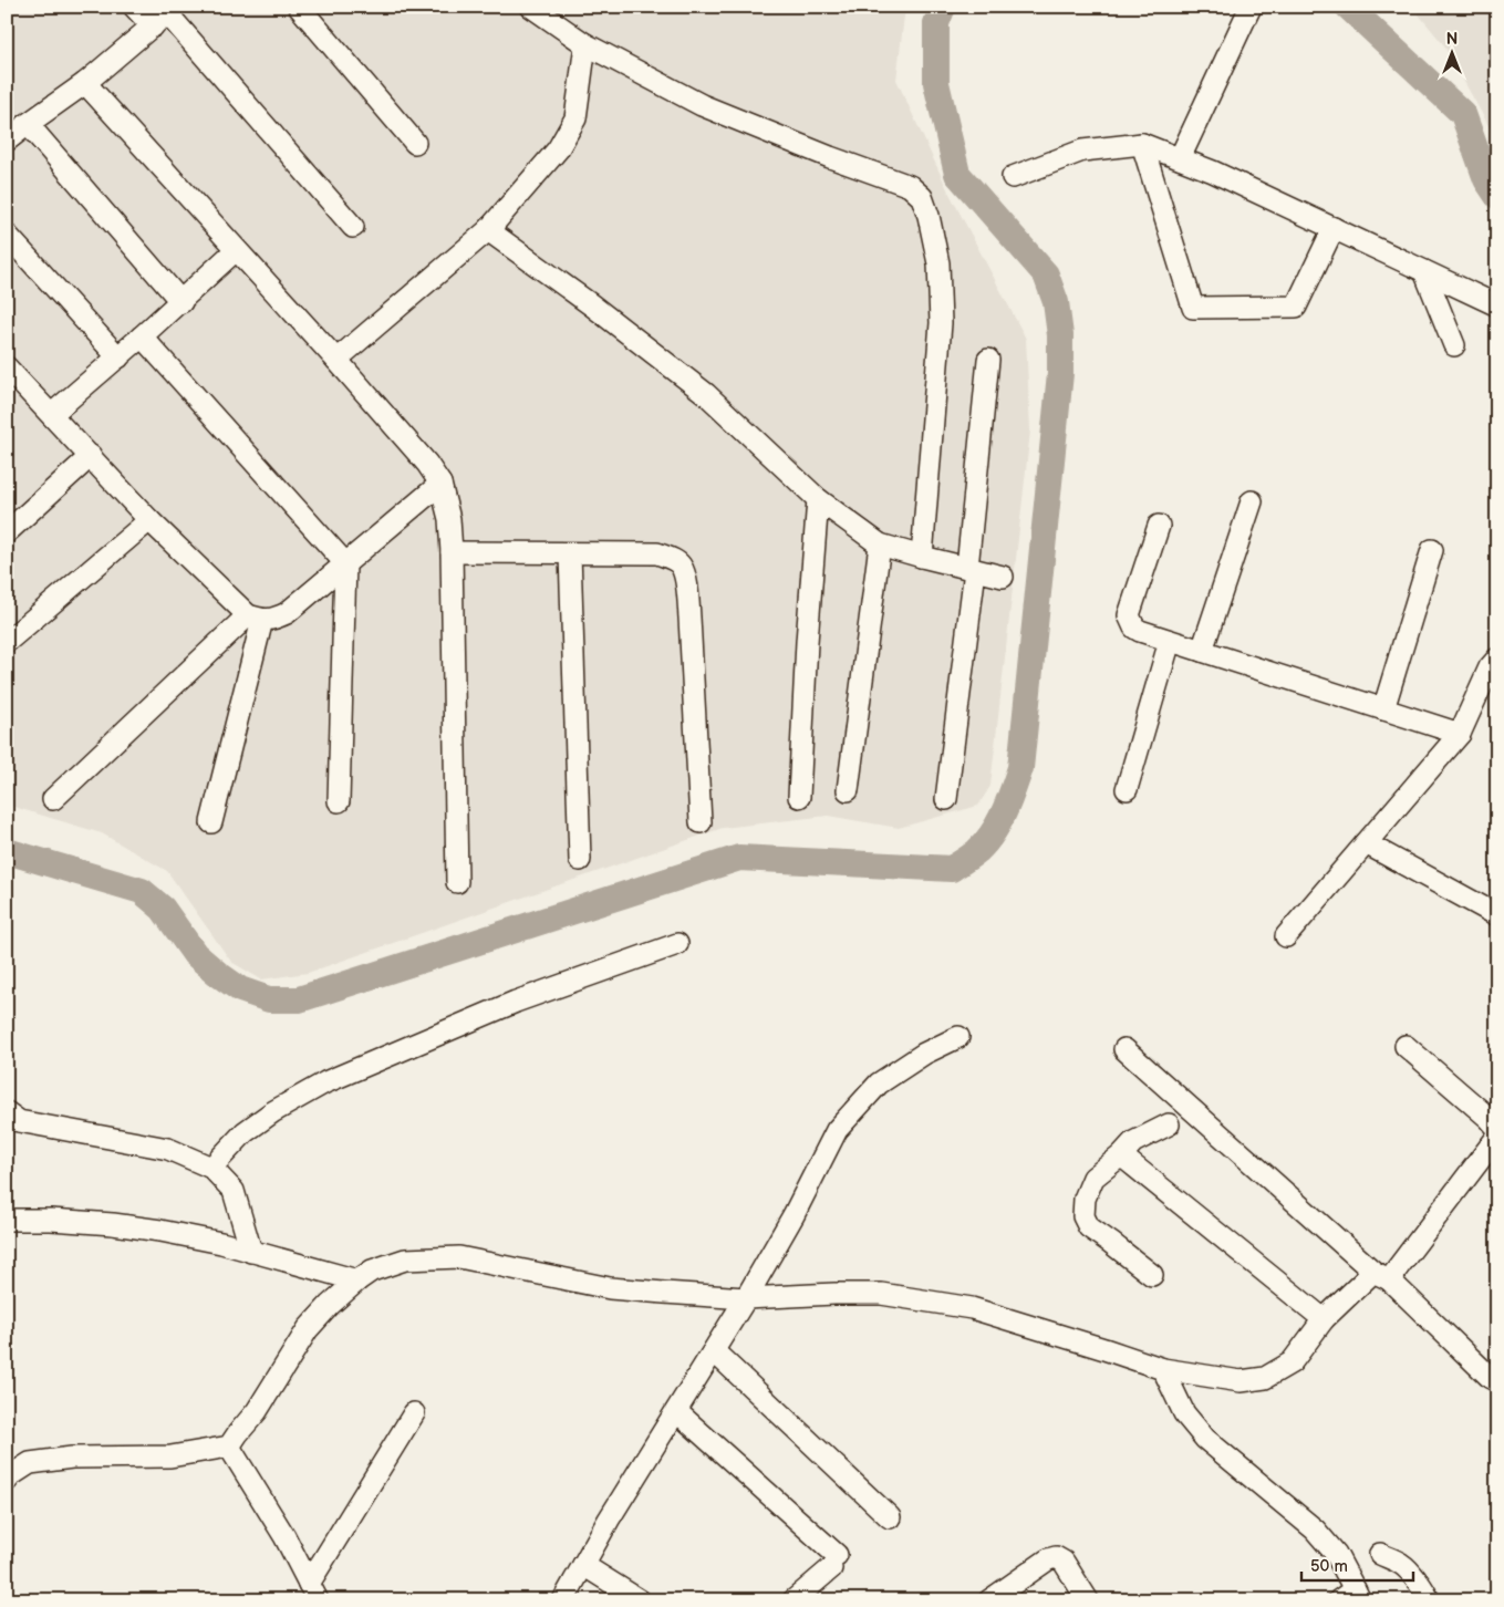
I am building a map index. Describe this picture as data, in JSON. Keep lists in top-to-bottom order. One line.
{"scale_bar":"50 m","north":"top"}
